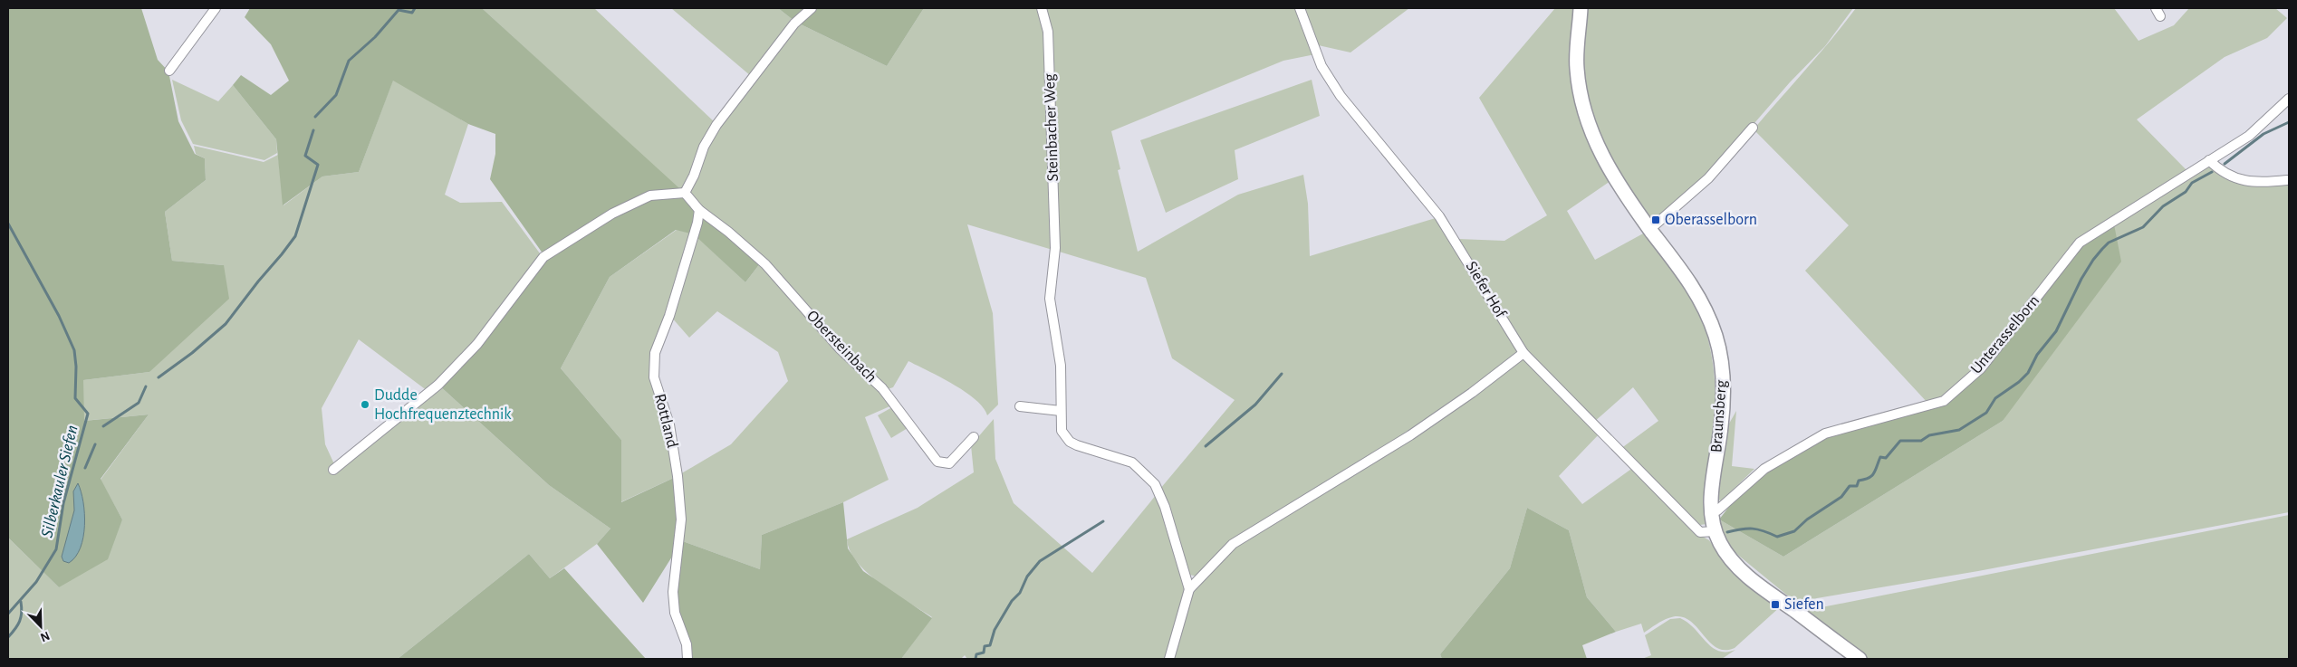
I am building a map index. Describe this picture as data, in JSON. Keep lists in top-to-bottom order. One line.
{"streets":{"main road":["Braunsberg"],"street":["Steinbacher Weg","Siefer Hof","Unterasselborn","Obersteinbach","Rottland"]},"crossings":[["Siefer Hof","Braunsberg"],["Unterasselborn","Braunsberg"],["Obersteinbach","Rottland"]],"water":["Silberkauler Siefen"],"places":{"transit":["Oberasselborn","Siefen"],"other":["Dudde Hochfrequenztechnik"]},"north":"bottom right"}
